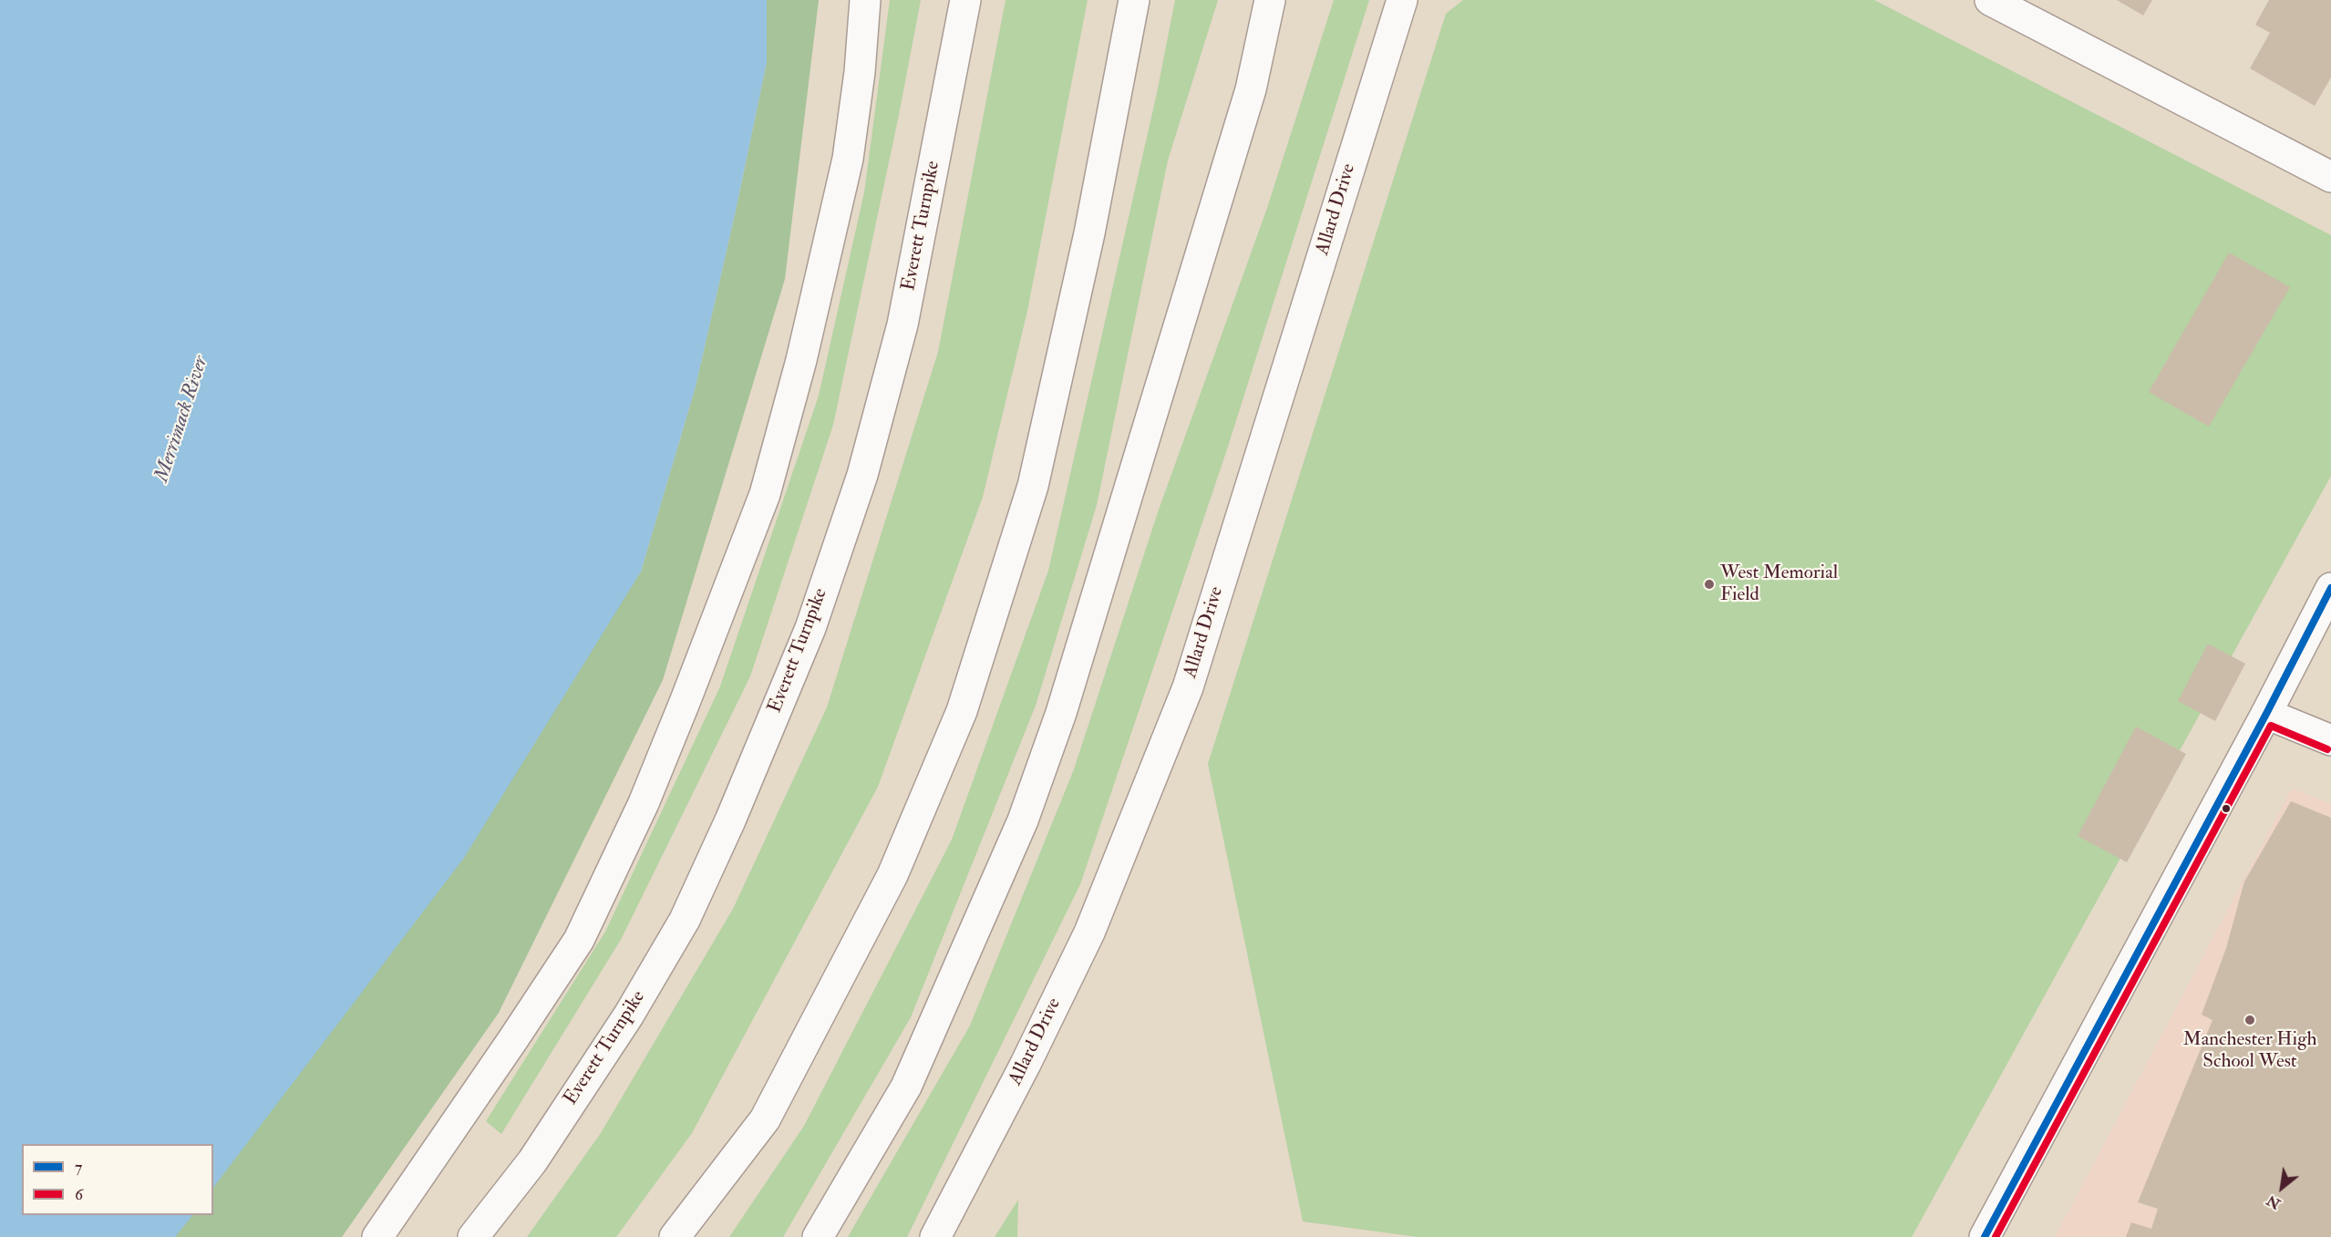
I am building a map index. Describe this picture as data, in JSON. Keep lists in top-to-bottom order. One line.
{"streets":{"main road":["Allard Drive","Everett Turnpike"]},"water":["Merrimack River"],"places":["West Memorial Field","Manchester High School West"],"lines":["transit line 7","transit line 6"],"legend":["7","6"],"north":"bottom left"}
